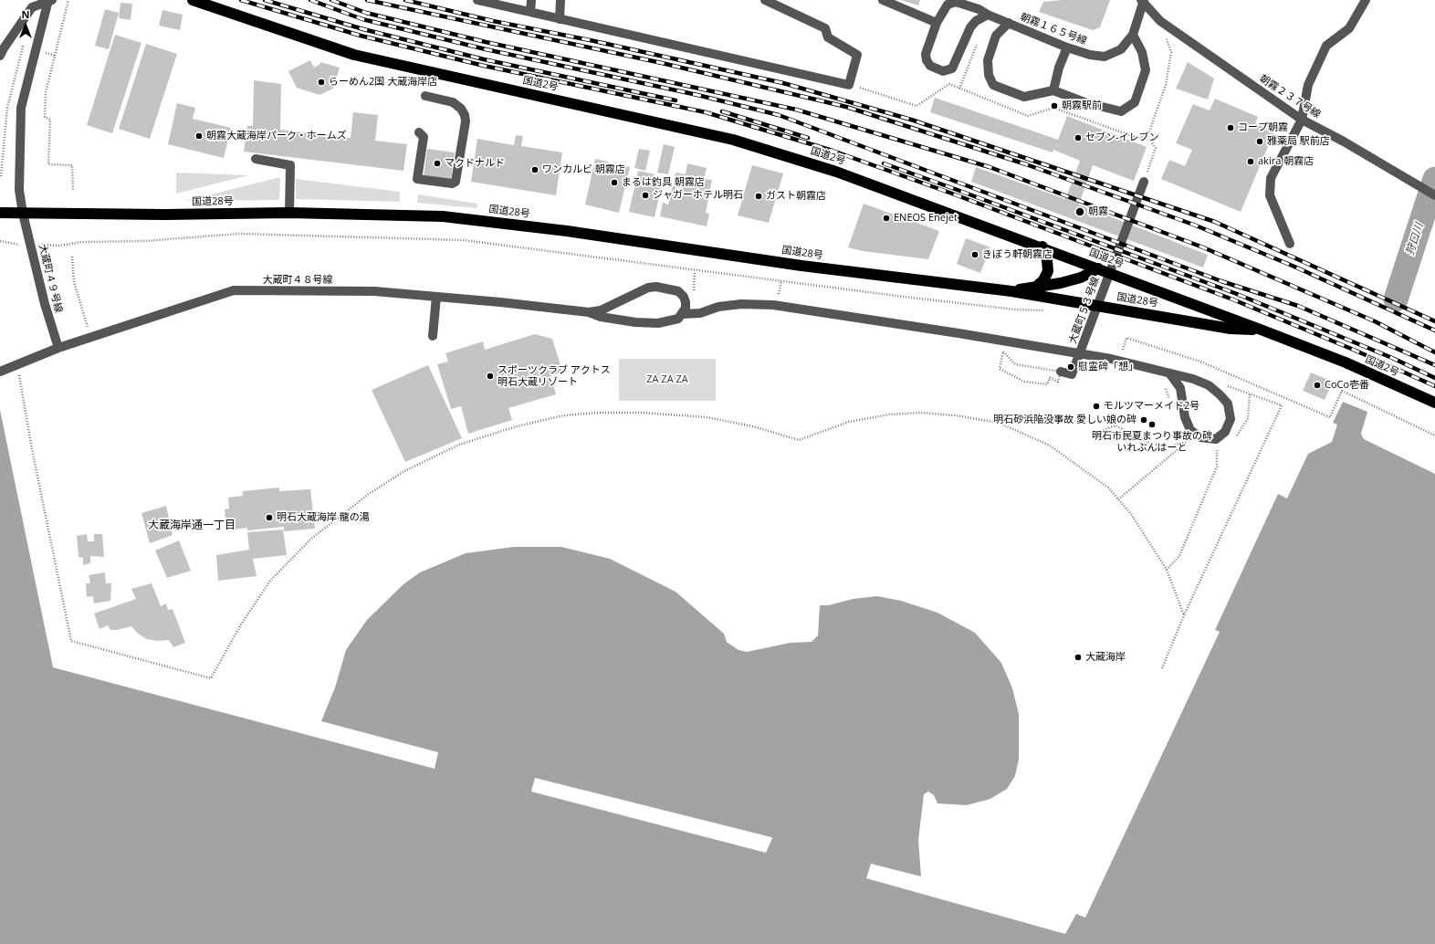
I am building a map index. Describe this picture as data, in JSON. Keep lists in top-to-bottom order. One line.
{"streets":{"highway":["国道2号","国道28号"],"street":["朝霧１６５号線","朝霧２３７号線","大蔵町４９号線","大蔵町４８号線","大蔵町５３号線"]},"crossings":[["朝霧１６５号線","朝霧２３７号線"],["国道2号","国道28号"],["国道28号","大蔵町４９号線"],["大蔵町４９号線","大蔵町４８号線"]],"districts":["大蔵海岸通一丁目"],"water":["狩口川"],"parks":["ZA ZA ZA"],"places":["らーめん2国 大蔵海岸店","朝霧駅前","コープ朝霧","朝霧大蔵海岸パーク・ホームズ","セブン-イレブン","雅薬局 駅前店","akira 朝霧店","マクドナルド","ワンカルビ 朝霧店","まるは釣具 朝霧店","ジャガーホテル明石","ガスト朝霧店","朝霧","ENEOS Enejet","きぼう軒朝霧店","慰霊碑「想」","スポーツクラブ アクトス 明石大蔵リゾート","CoCo壱番","モルツマーメイド2号","明石砂浜陥没事故 愛しい娘の碑","明石市民夏まつり事故の碑 いれぶんはーと","明石大蔵海岸 龍の湯","大蔵海岸"],"north":"top"}
